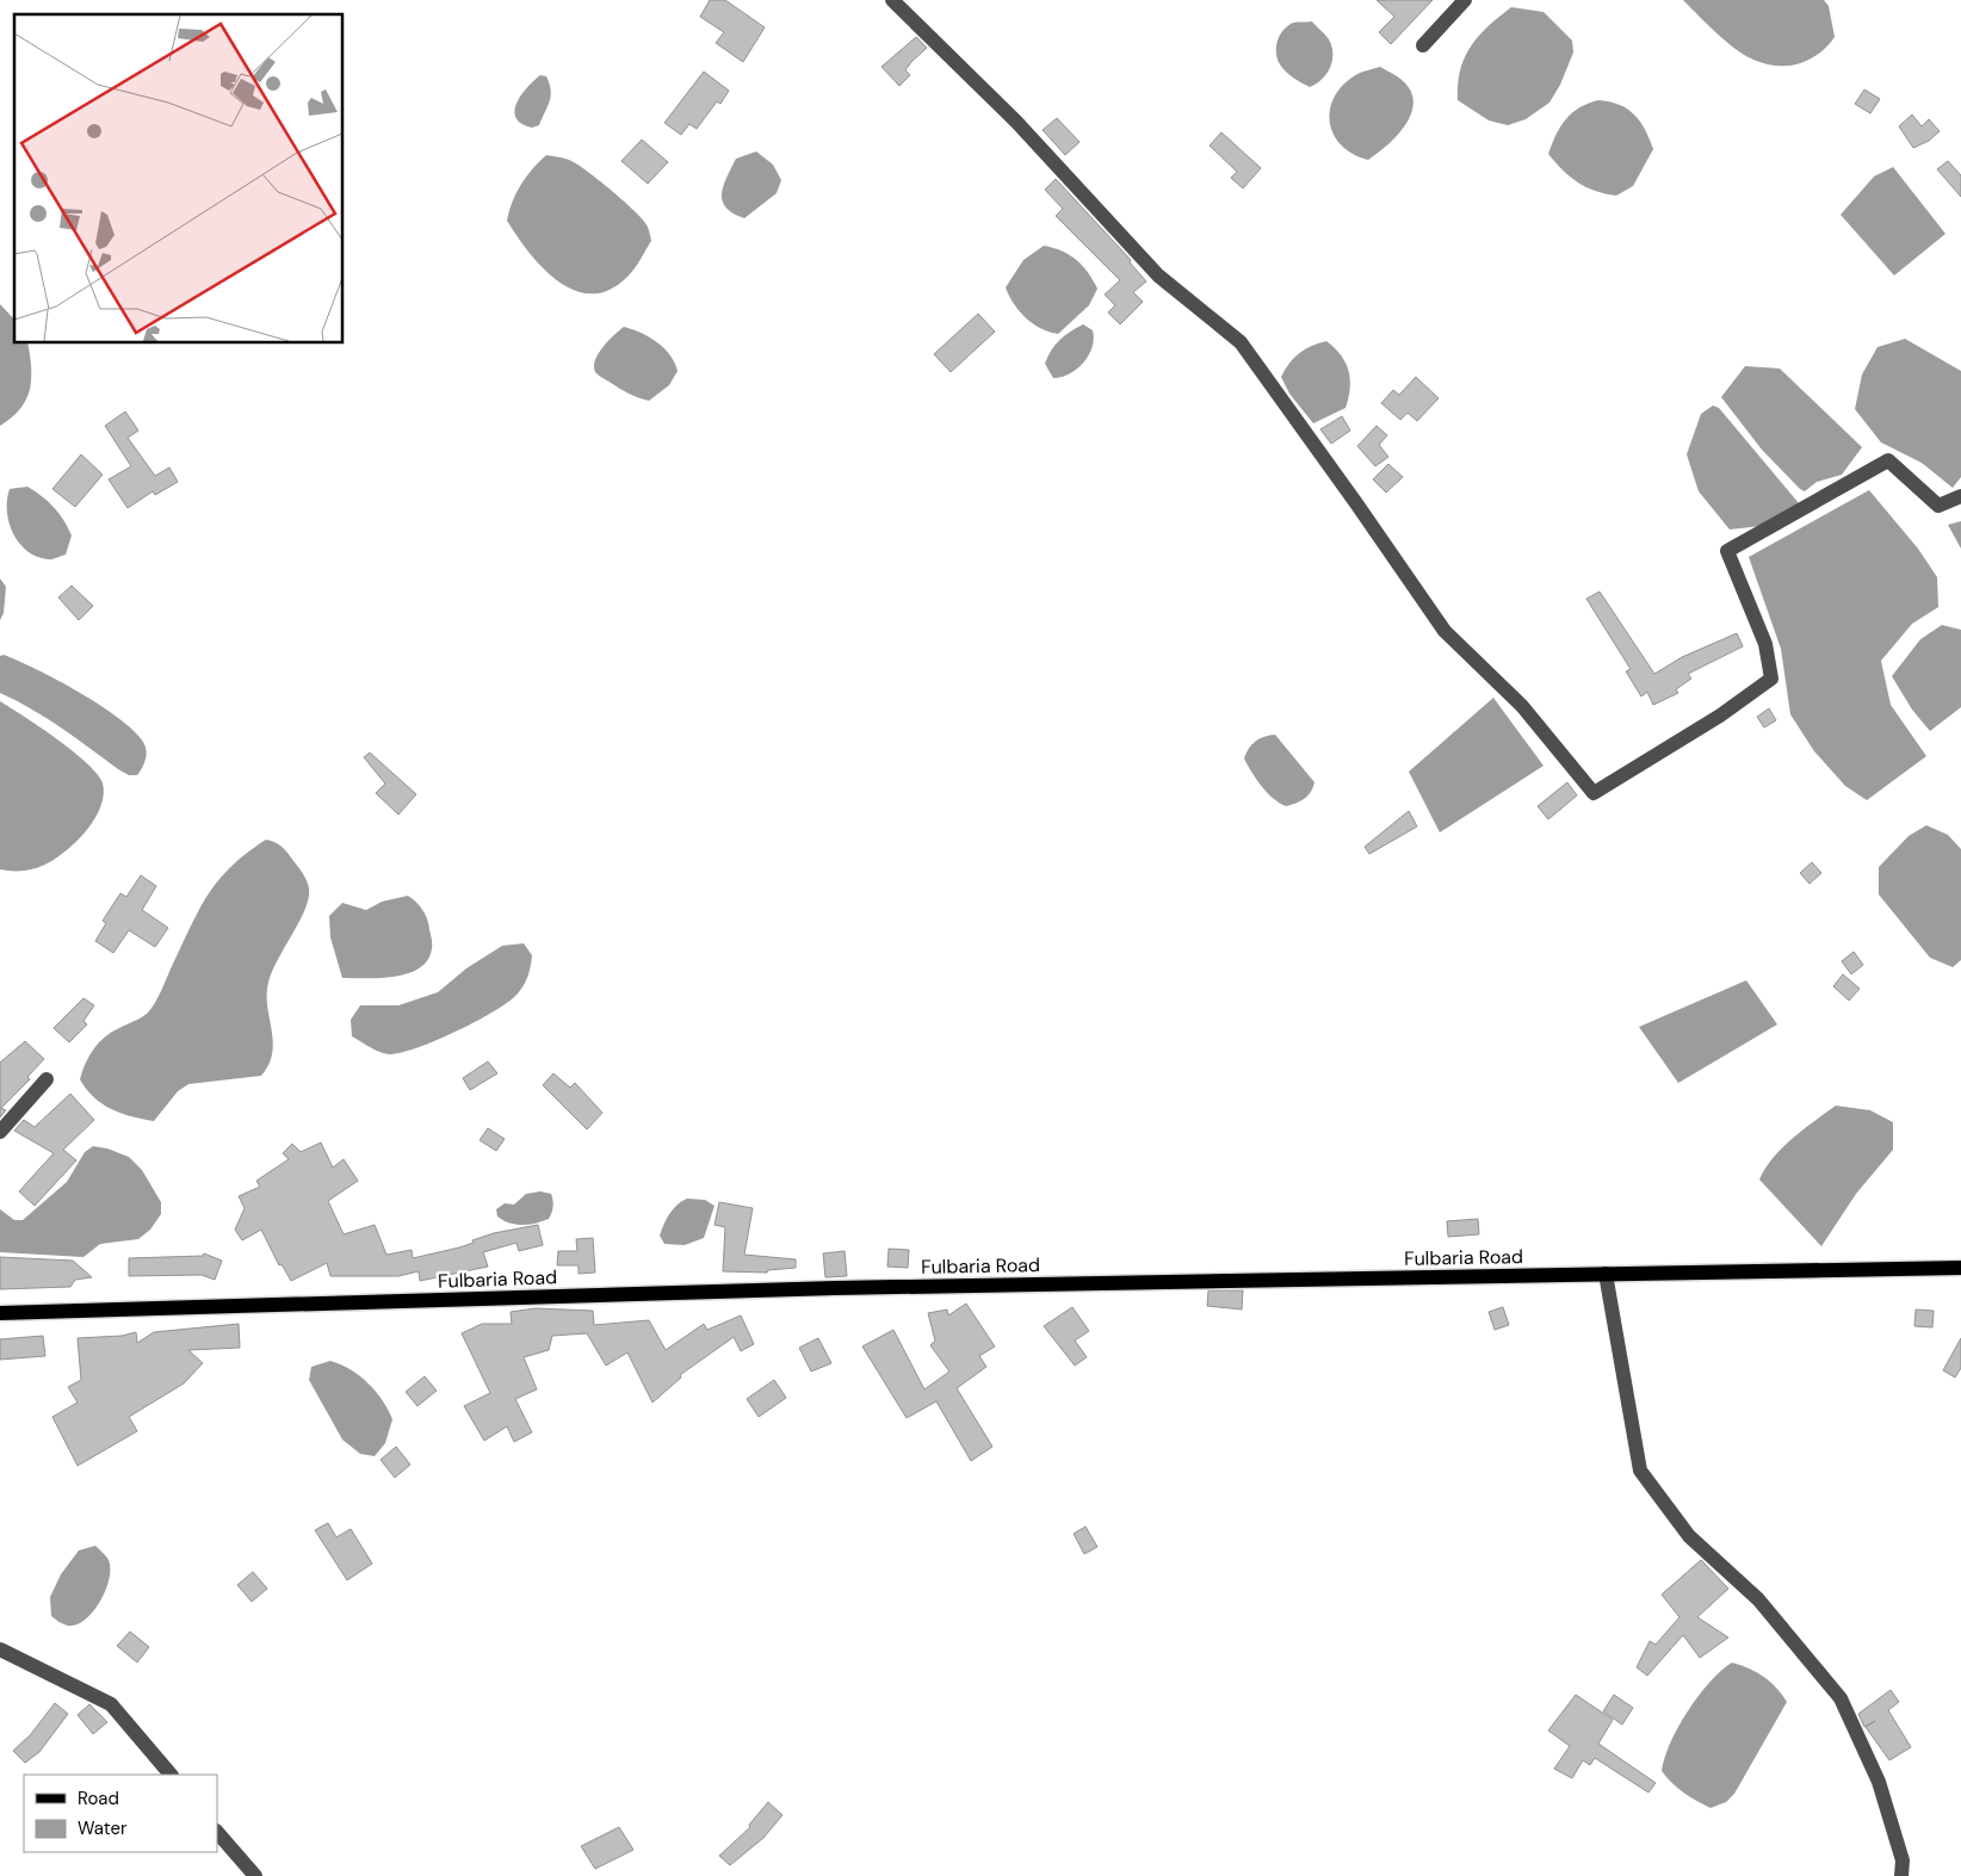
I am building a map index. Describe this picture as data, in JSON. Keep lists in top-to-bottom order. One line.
{"streets":{"main road":["Fulbaria Road"]},"legend":["Road","Water"]}
